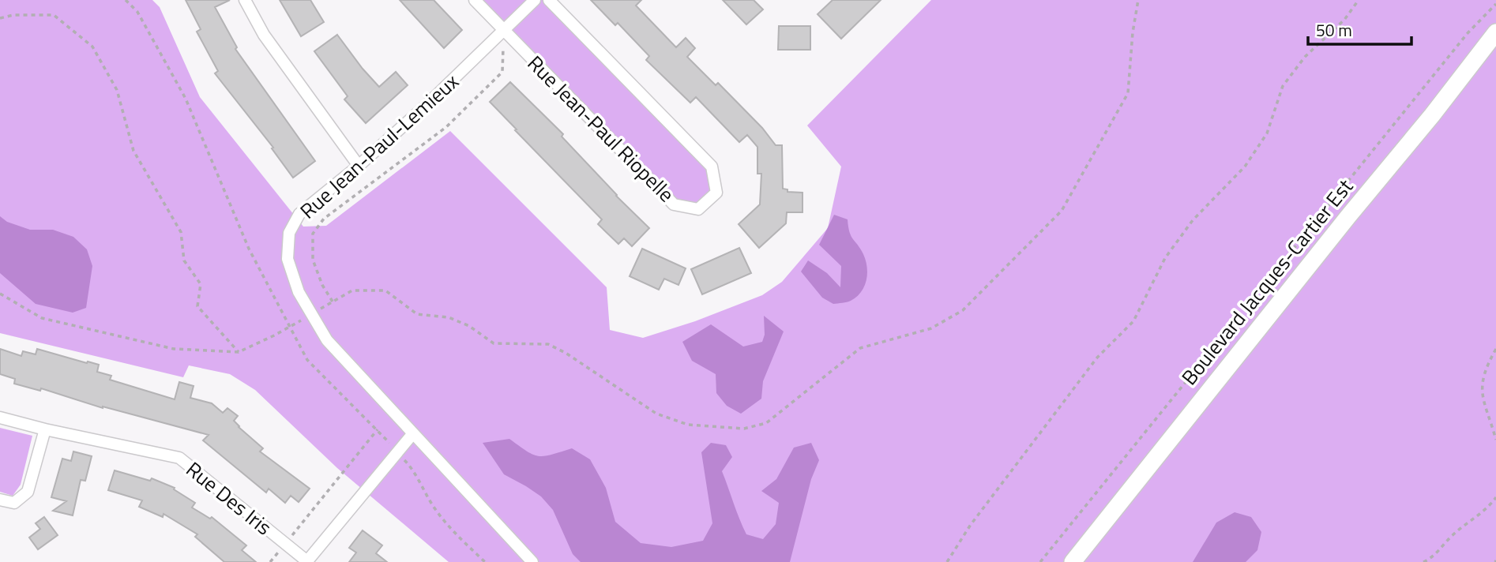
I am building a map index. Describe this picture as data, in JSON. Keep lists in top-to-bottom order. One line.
{"streets":{"main road":["Boulevard Jacques-Cartier Est"],"street":["Rue Jean-Paul Riopelle","Rue Jean-Paul-Lemieux","Rue Des Iris"]},"crossings":[["Rue Jean-Paul Riopelle","Rue Jean-Paul-Lemieux"]],"scale_bar":"50 m"}
